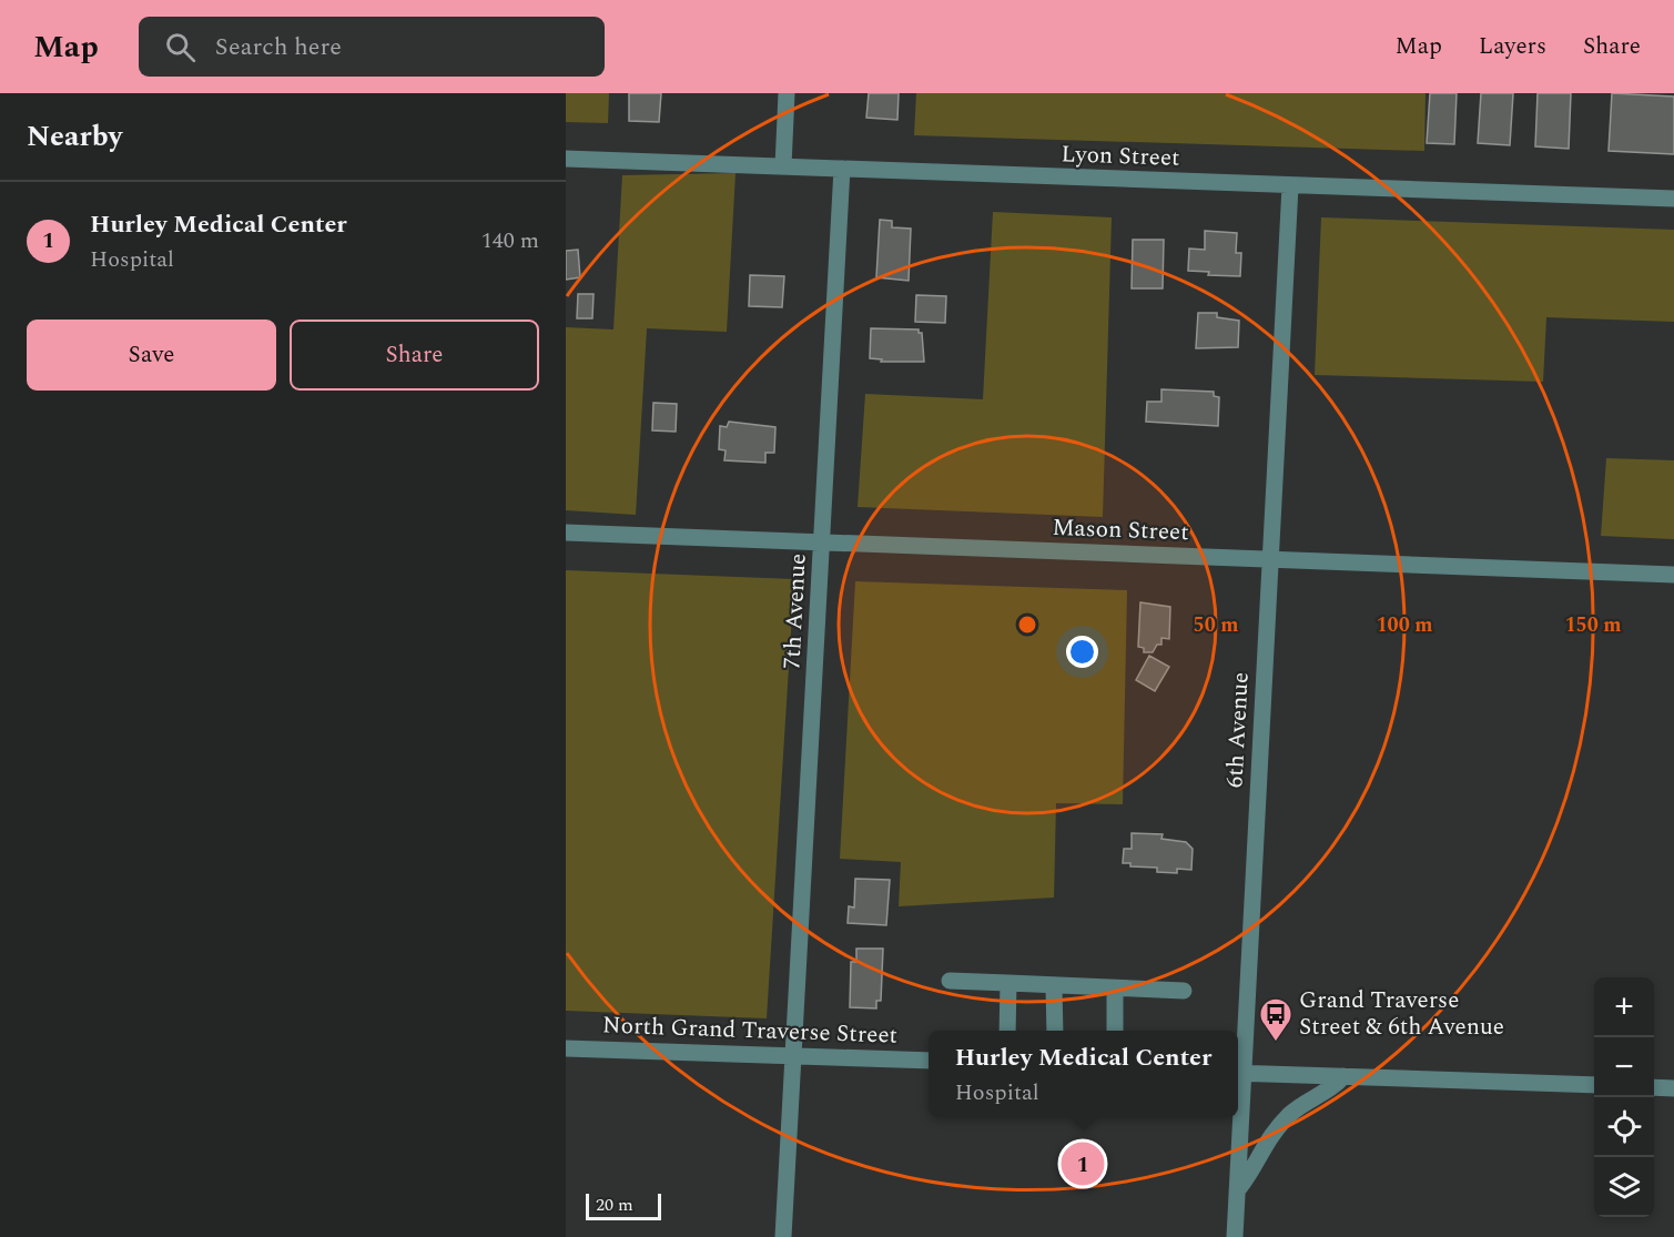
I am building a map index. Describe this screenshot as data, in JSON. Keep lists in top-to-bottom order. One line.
{"streets":{"street":["Lyon Street","Mason Street","7th Avenue","6th Avenue","North Grand Traverse Street"]},"crossings":[["Lyon Street","7th Avenue"],["Lyon Street","6th Avenue"],["Mason Street","7th Avenue"],["Mason Street","6th Avenue"],["7th Avenue","North Grand Traverse Street"]],"places":{"bus stop":["Grand Traverse Street & 6th Avenue"]},"scale_bar":"20 m","page":{"header":"Map","search":"Search here","nav":["Map","Layers","Share"],"heading":"Nearby","list":[{"mark":"1","name":"Hurley Medical Center","note":"Hospital","value":"140 m"}],"buttons":["Save","Share"],"map_buttons":["+","−"],"popup":["Hurley Medical Center","Hospital"],"pins":"1","scale":"20 m"},"rings":["50 m","100 m","150 m"]}
